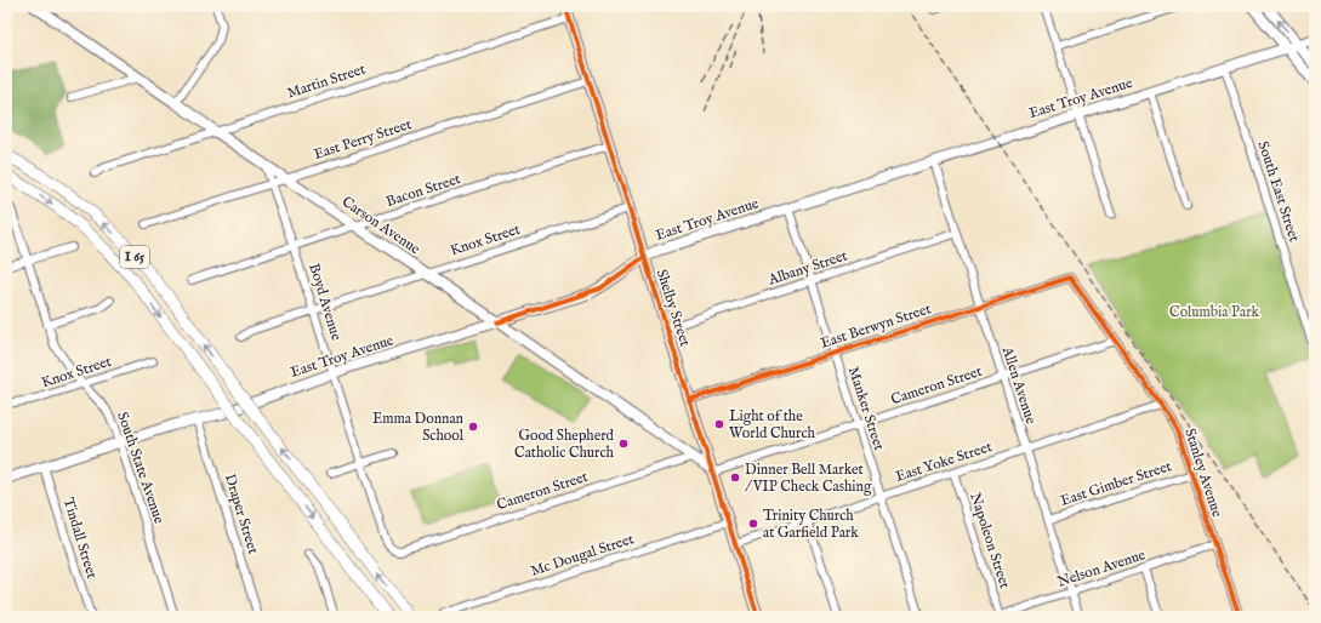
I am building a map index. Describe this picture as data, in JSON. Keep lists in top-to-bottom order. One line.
{"streets":{"highway":["I 65"],"main road":["East Troy Avenue","Carson Avenue","Shelby Street"],"street":["Martin Street","East Perry Street","Bacon Street","South East Street","Knox Street","Albany Street","Boyd Avenue","East Berwyn Street","Cameron Street","Allen Avenue","Manker Street","East Yoke Street","South State Avenue","Stanley Avenue","East Gimber Street","Draper Street","Tindall Street","Napoleon Street","Mc Dougal Street","Nelson Avenue"]},"crossings":[["Martin Street","Carson Avenue"],["Martin Street","Shelby Street"],["East Troy Avenue","South East Street"],["East Troy Avenue","Carson Avenue"],["East Troy Avenue","Boyd Avenue"],["East Troy Avenue","Shelby Street"],["East Troy Avenue","Allen Avenue"],["East Troy Avenue","Manker Street"],["East Troy Avenue","South State Avenue"],["East Troy Avenue","Draper Street"],["East Troy Avenue","Tindall Street"],["East Perry Street","Carson Avenue"],["East Perry Street","Boyd Avenue"],["East Perry Street","Shelby Street"],["Bacon Street","Carson Avenue"],["Bacon Street","Boyd Avenue"],["Bacon Street","Shelby Street"],["Carson Avenue","Knox Street"],["Carson Avenue","Boyd Avenue"],["Carson Avenue","Shelby Street"],["Carson Avenue","Cameron Street"],["Knox Street","Boyd Avenue"],["Knox Street","Shelby Street"],["Knox Street","South State Avenue"],["Albany Street","Shelby Street"],["Albany Street","Allen Avenue"],["Albany Street","Manker Street"],["Boyd Avenue","Cameron Street"],["Shelby Street","East Berwyn Street"],["Shelby Street","Cameron Street"],["Shelby Street","East Yoke Street"],["Shelby Street","Mc Dougal Street"],["East Berwyn Street","Allen Avenue"],["East Berwyn Street","Manker Street"],["East Berwyn Street","Stanley Avenue"],["Cameron Street","Allen Avenue"],["Cameron Street","Manker Street"],["Cameron Street","Stanley Avenue"],["Allen Avenue","East Yoke Street"],["Allen Avenue","East Gimber Street"],["Allen Avenue","Nelson Avenue"],["Manker Street","East Yoke Street"],["East Yoke Street","Stanley Avenue"],["East Yoke Street","Napoleon Street"],["Stanley Avenue","East Gimber Street"],["Stanley Avenue","Nelson Avenue"],["Napoleon Street","Nelson Avenue"]],"parks":["Columbia Park"],"places":["Light of the World Church","Emma Donnan School","Good Shepherd Catholic Church","Dinner Bell Market / VIP Check Cashing","Trinity Church at Garfield Park"]}
